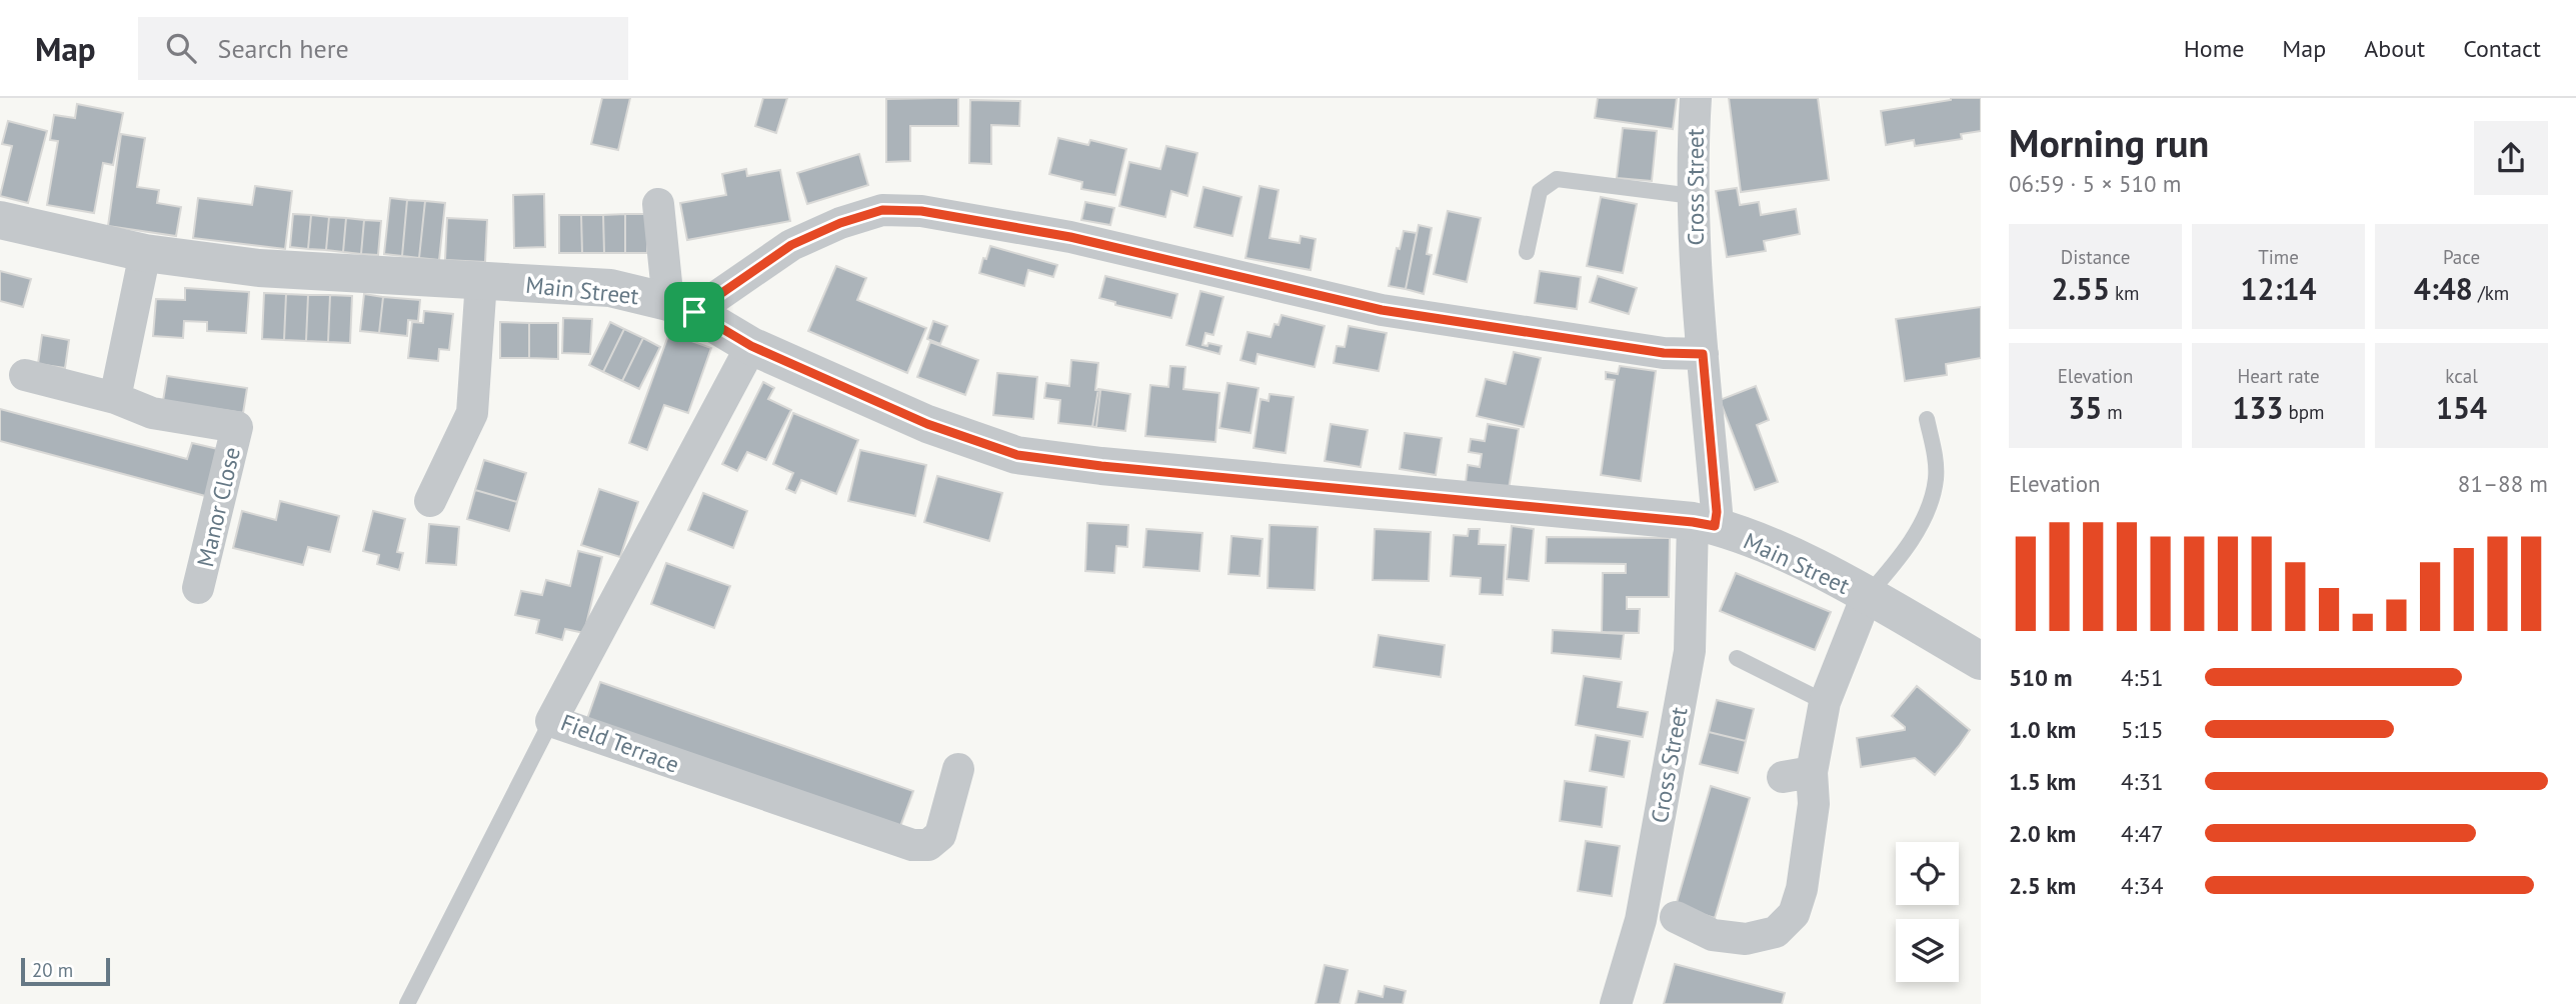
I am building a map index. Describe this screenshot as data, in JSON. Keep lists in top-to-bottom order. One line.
{"streets":{"street":["Cross Street","Main Street","Manor Close","Field Terrace"]},"crossings":[["Cross Street","Main Street"],["Main Street","Field Terrace"]],"scale_bar":"20 m","page":{"header":"Map","search":"Search here","nav":["Home","Map","About","Contact"],"heading":["Morning run","06:59 · 5 × 510 m"],"stats":[["Distance","2.55 km"],["Time","12:14"],["Pace","4:48 /km"],["Elevation","35 m"],["Heart rate","133 bpm"],["kcal","154"]],"chart":["Elevation","81–88 m"],"list":[{"name":"510 m","note":"4:51"},{"name":"1.0 km","note":"5:15"},{"name":"1.5 km","note":"4:31"},{"name":"2.0 km","note":"4:47"},{"name":"2.5 km","note":"4:34"}],"scale":"20 m"}}
